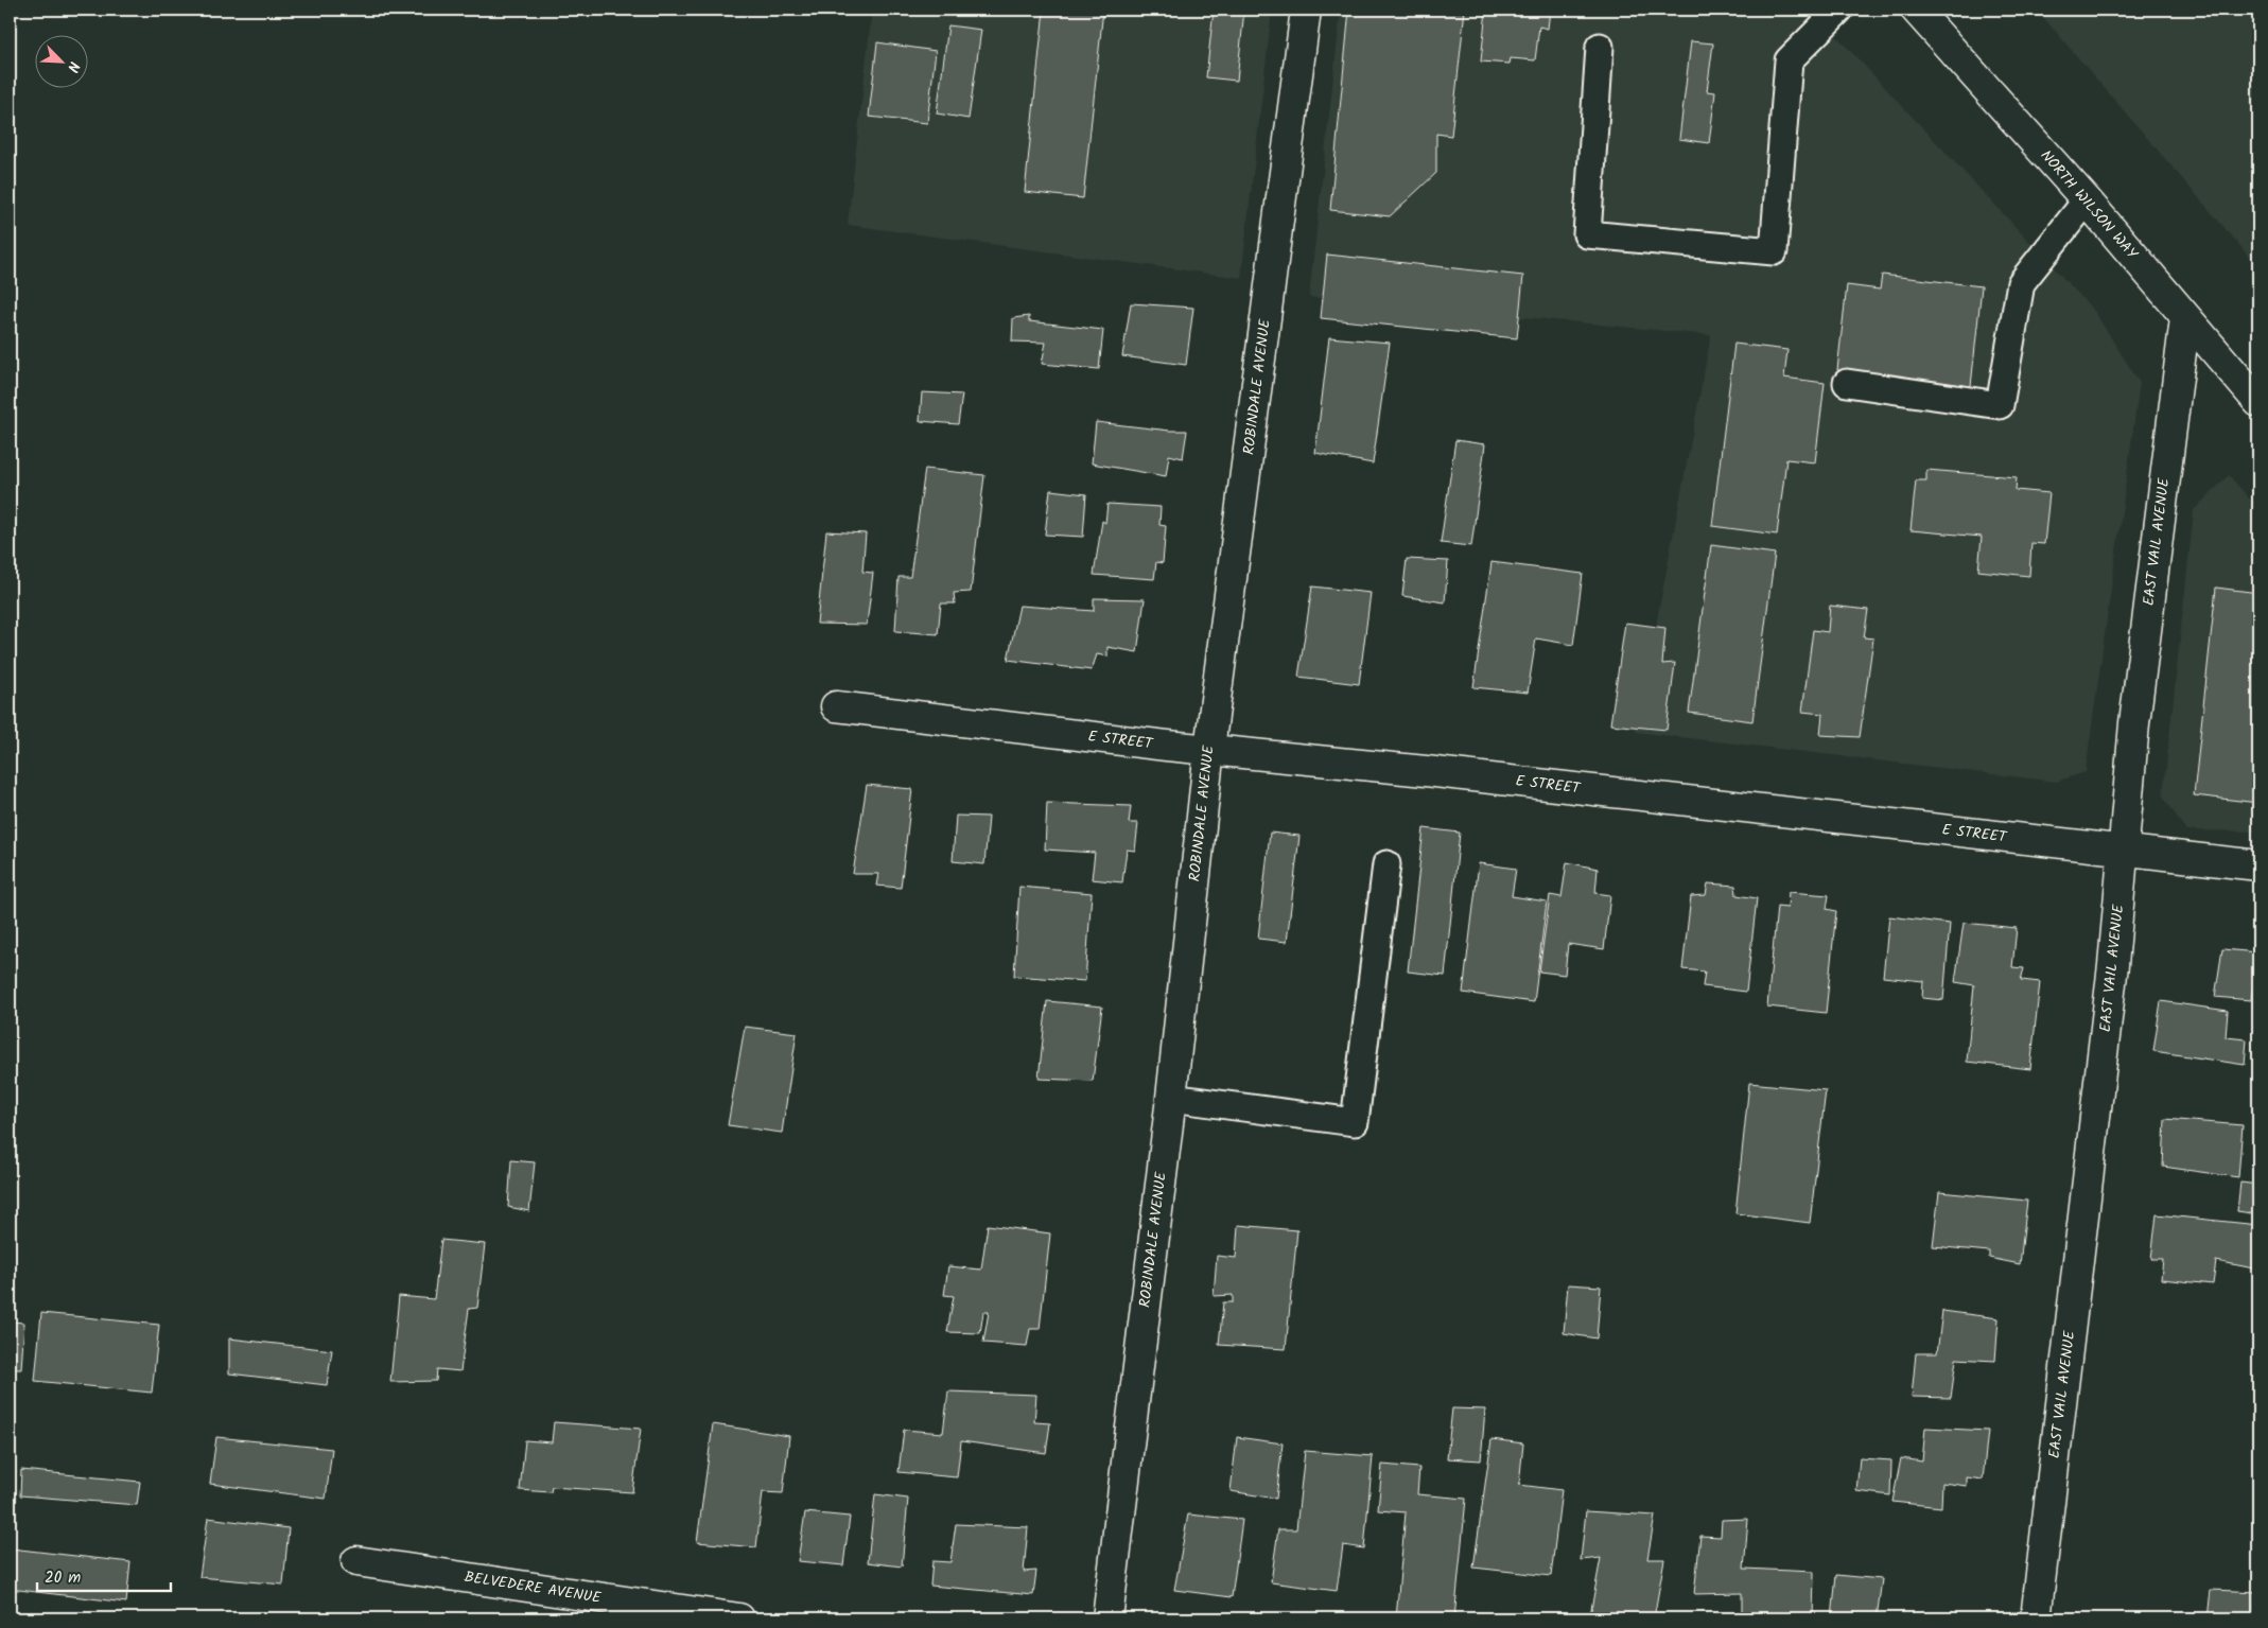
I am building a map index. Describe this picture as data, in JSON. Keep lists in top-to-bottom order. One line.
{"streets":{"street":["NORTH WILSON WAY","ROBINDALE AVENUE","EAST VAIL AVENUE","E STREET","BELVEDERE AVENUE"]},"crossings":[["NORTH WILSON WAY","EAST VAIL AVENUE"],["ROBINDALE AVENUE","E STREET"],["EAST VAIL AVENUE","E STREET"]],"scale_bar":"20 m","north":"bottom right"}
